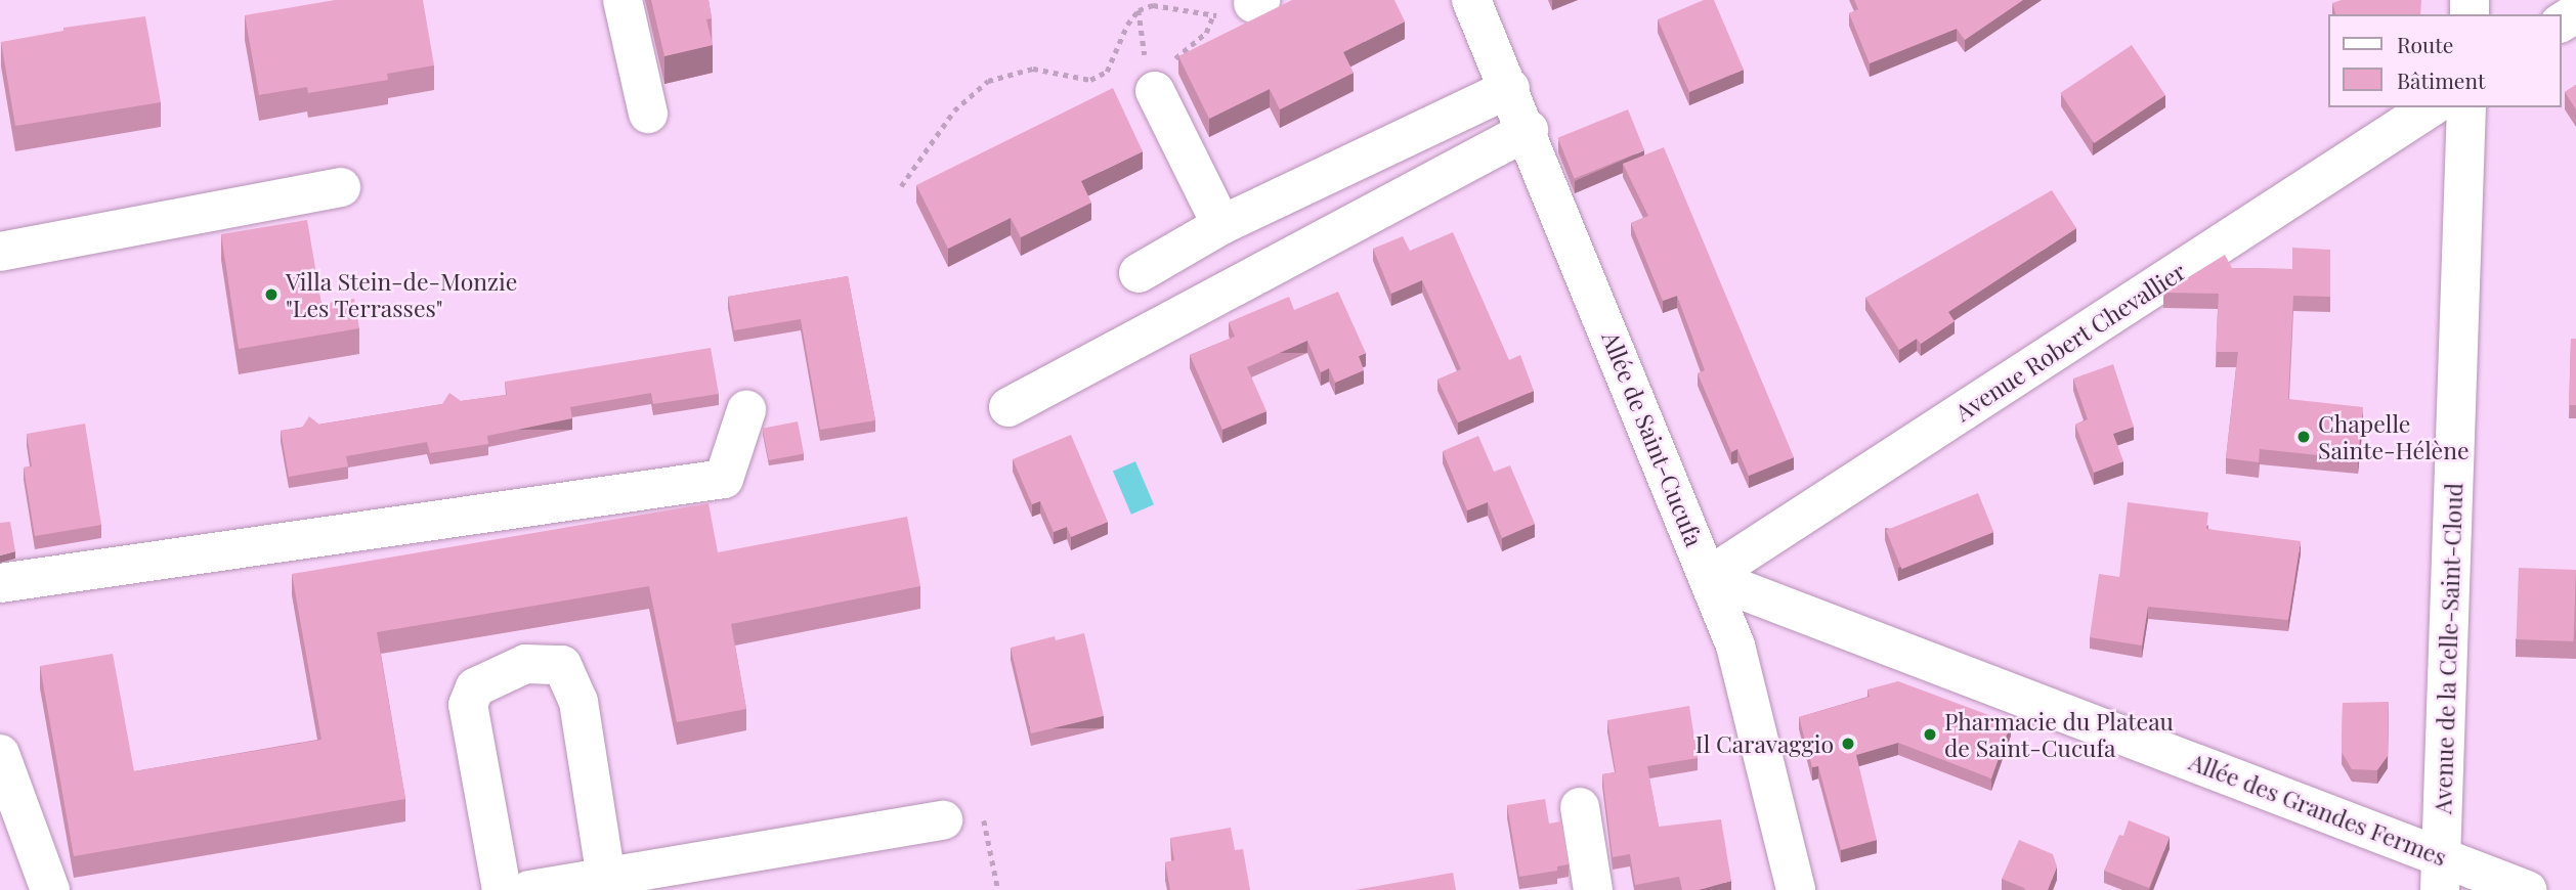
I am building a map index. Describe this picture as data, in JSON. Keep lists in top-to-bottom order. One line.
{"streets":{"street":["Avenue Robert Chevallier","Allée de Saint-Cucufa","Avenue de la Celle-Saint-Cloud","Allée des Grandes Fermes"]},"crossings":[["Avenue Robert Chevallier","Allée de Saint-Cucufa"],["Avenue Robert Chevallier","Allée des Grandes Fermes"],["Allée de Saint-Cucufa","Allée des Grandes Fermes"],["Avenue de la Celle-Saint-Cloud","Allée des Grandes Fermes"]],"places":["Villa Stein-de-Monzie \"Les Terrasses\"","Chapelle Sainte-Hélène","Pharmacie du Plateau de Saint-Cucufa","Il Caravaggio"],"legend":["Route","Bâtiment"]}
